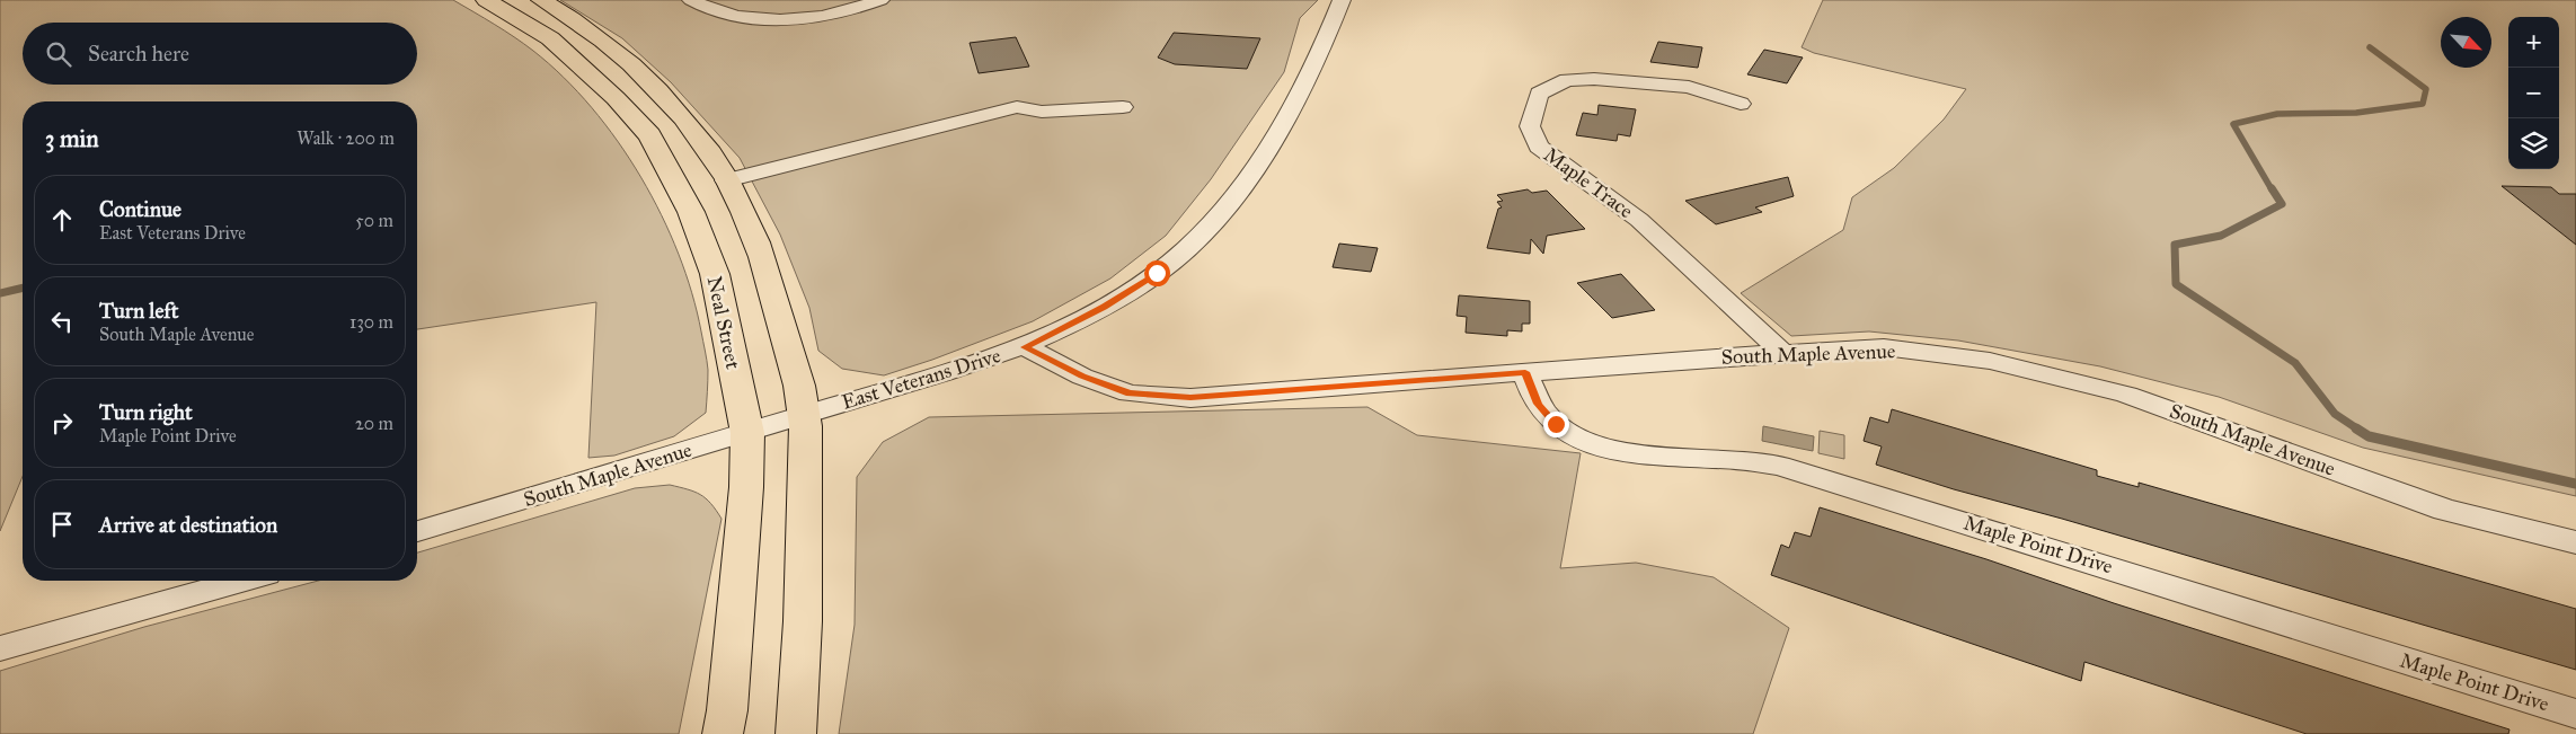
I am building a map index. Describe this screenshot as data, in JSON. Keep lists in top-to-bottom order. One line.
{"streets":{"main road":["Neal Street"],"street":["Maple Trace","South Maple Avenue","East Veterans Drive","Maple Point Drive"]},"crossings":[["Maple Trace","South Maple Avenue"],["Neal Street","South Maple Avenue"],["South Maple Avenue","East Veterans Drive"],["South Maple Avenue","Maple Point Drive"]],"north":"bottom right","page":{"map_buttons":["+","−"],"search":"Search here","heading":["3 min","Walk · 200 m"],"list":[["Continue","East Veterans Drive","50 m"],["Turn left","South Maple Avenue","130 m"],["Turn right","Maple Point Drive","20 m"],"Arrive at destination"]}}
